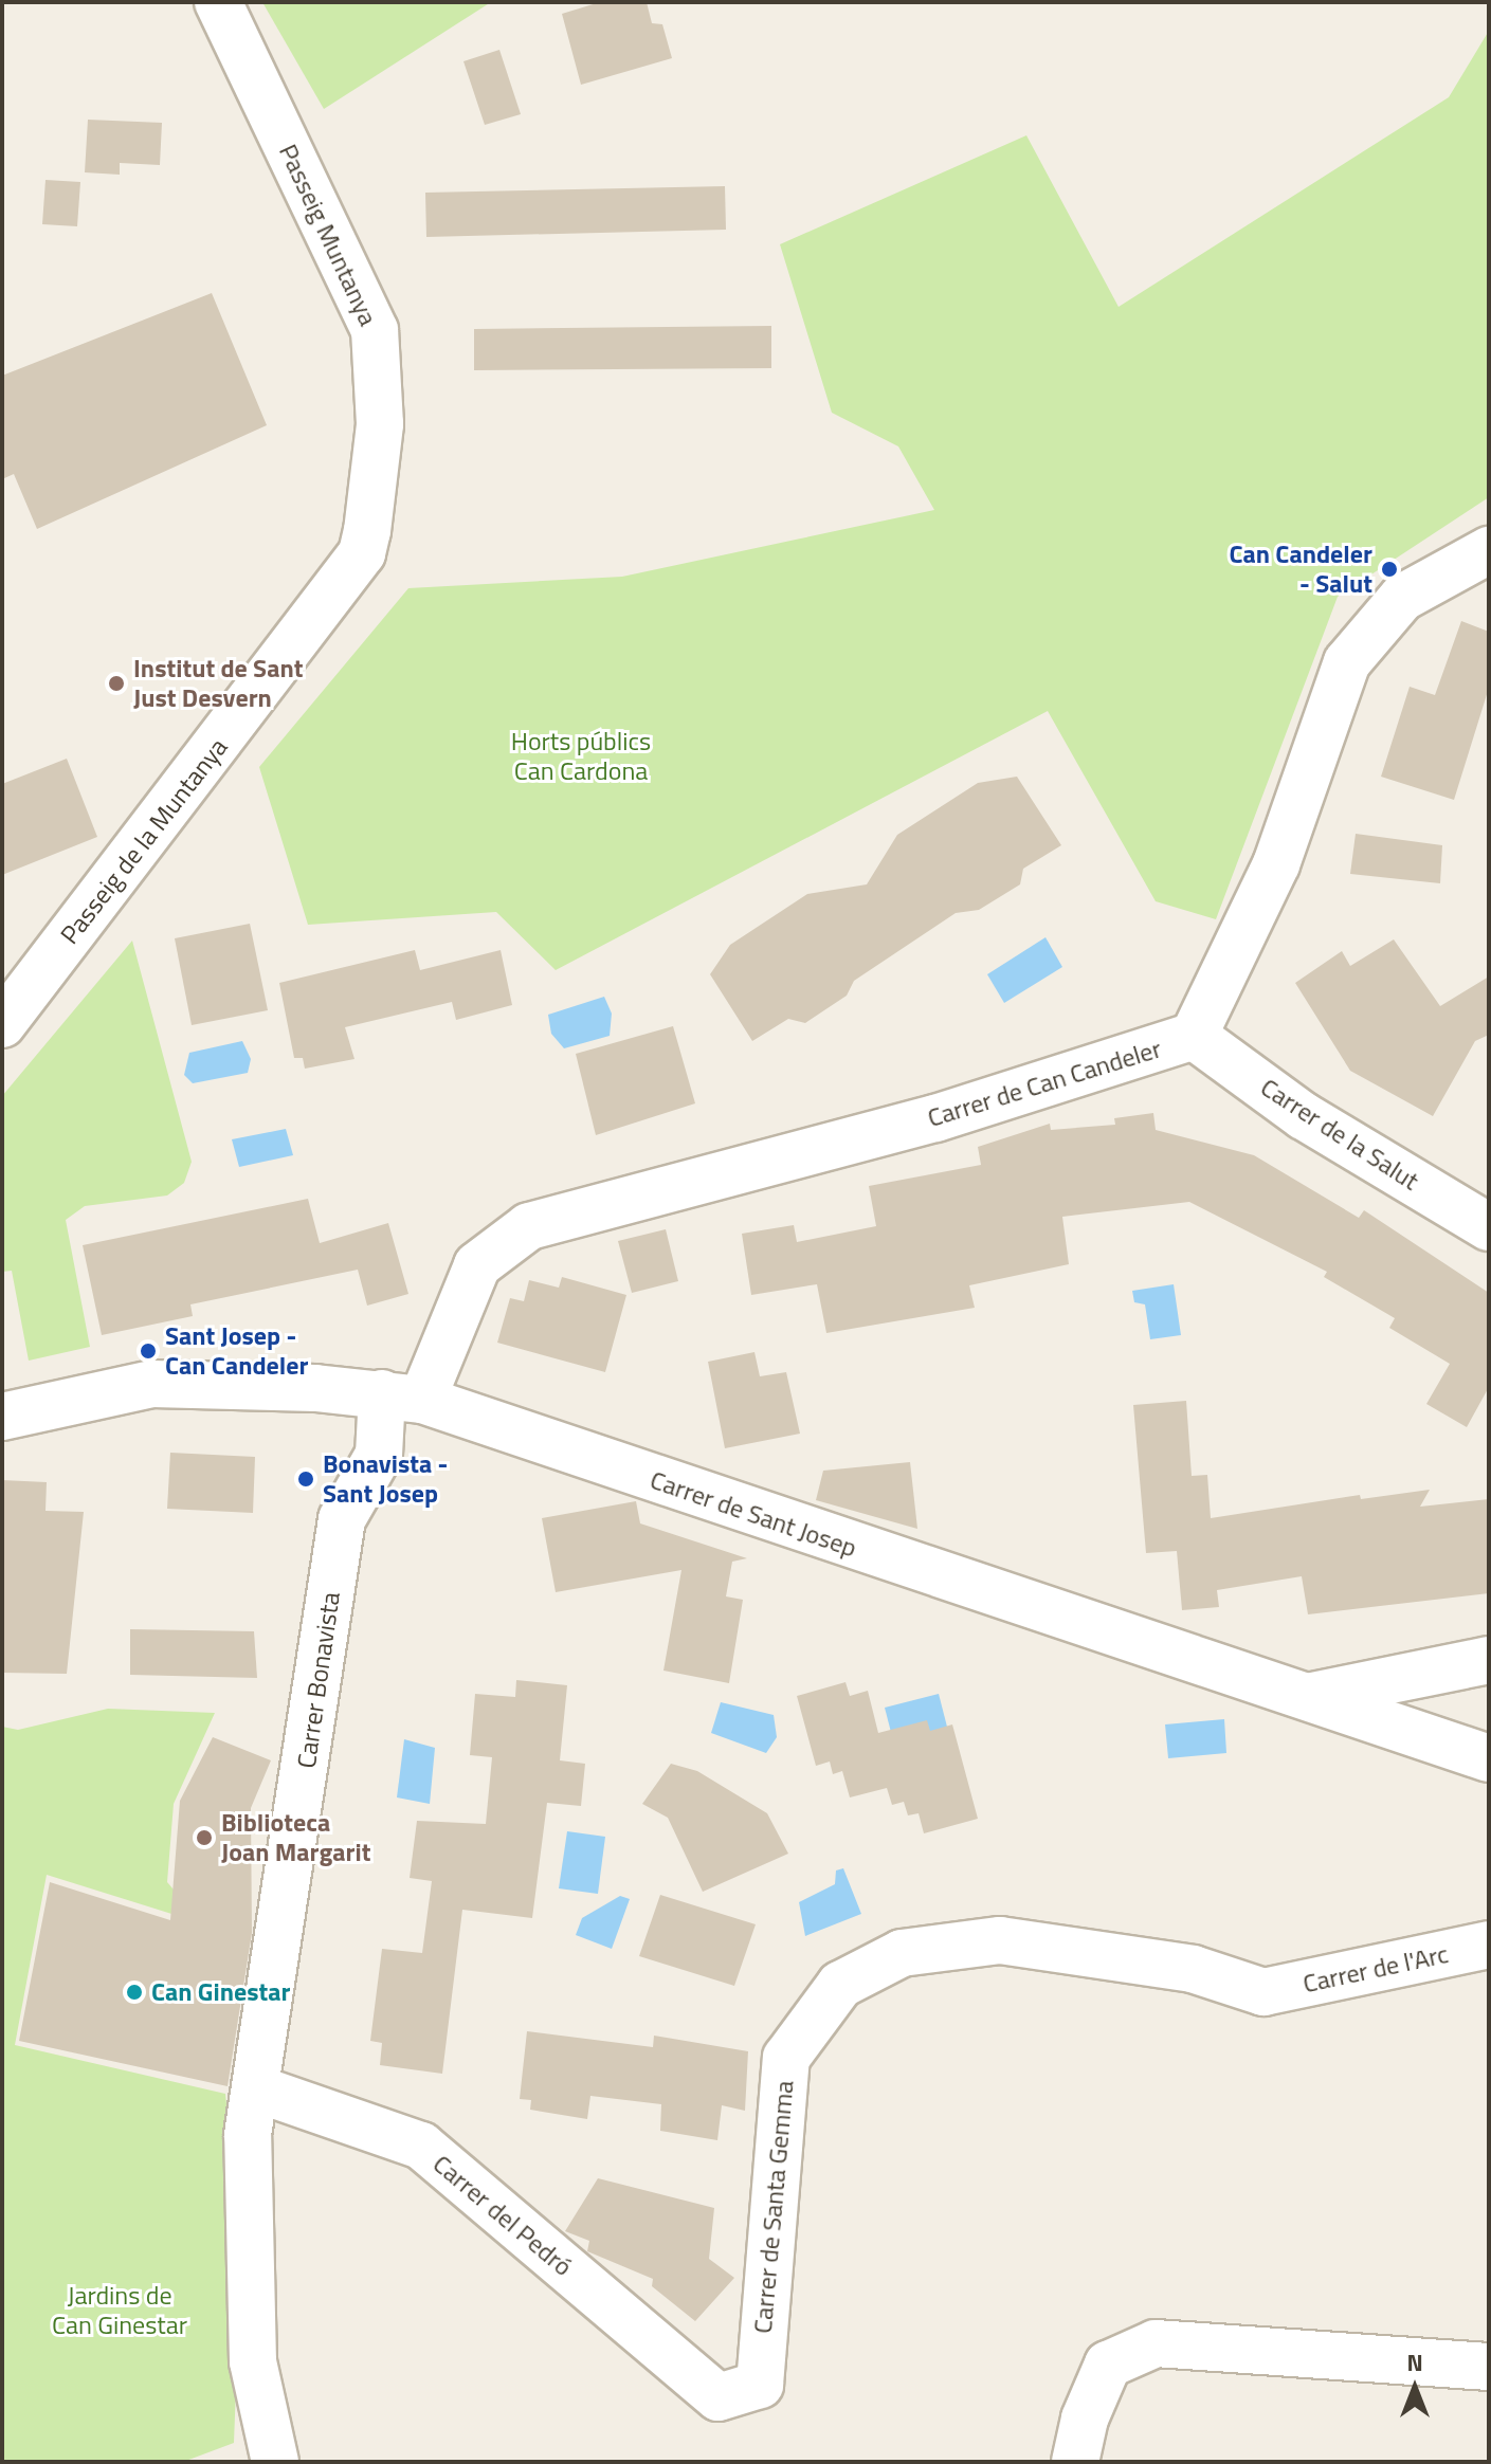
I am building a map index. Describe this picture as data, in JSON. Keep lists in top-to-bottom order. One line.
{"streets":{"street":["Passeig Muntanya","Passeig de la Muntanya","Carrer de Can Candeler","Carrer de la Salut","Carrer de Sant Josep","Carrer Bonavista","Carrer de l'Arc","Carrer de Santa Gemma","Carrer del Pedró"]},"crossings":[["Passeig Muntanya","Passeig de la Muntanya"],["Carrer de Can Candeler","Carrer de la Salut"],["Carrer de Can Candeler","Carrer de Sant Josep"],["Carrer de Can Candeler","Carrer Bonavista"],["Carrer de Sant Josep","Carrer Bonavista"],["Carrer Bonavista","Carrer del Pedró"],["Carrer de l'Arc","Carrer de Santa Gemma"],["Carrer de Santa Gemma","Carrer del Pedró"]],"parks":["Horts públics Can Cardona","Jardins de Can Ginestar"],"places":["Can Candeler - Salut","Institut de Sant Just Desvern","Sant Josep - Can Candeler","Bonavista - Sant Josep","Biblioteca Joan Margarit","Can Ginestar"],"north":"top"}
